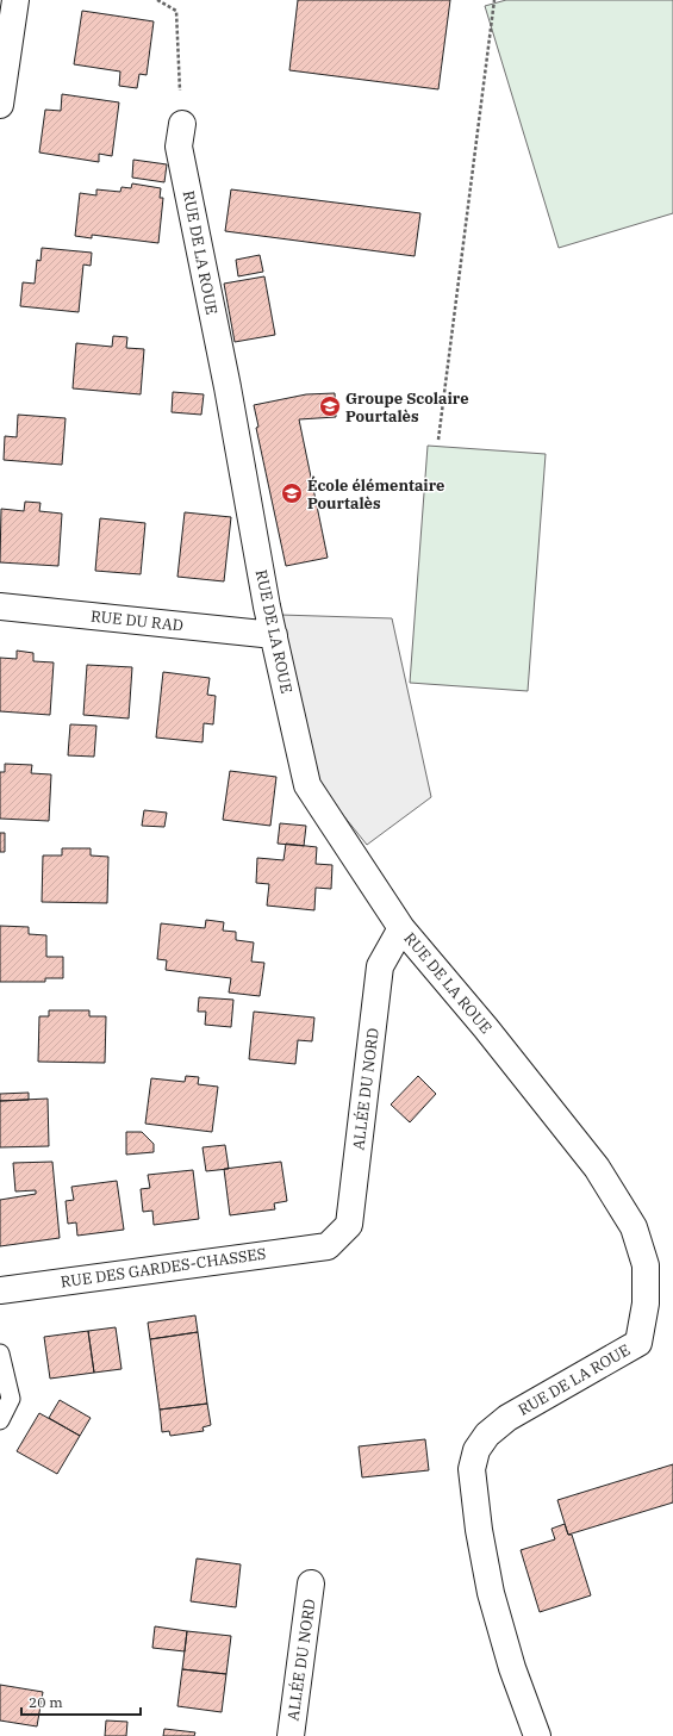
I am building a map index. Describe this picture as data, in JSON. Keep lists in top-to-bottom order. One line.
{"streets":{"street":["RUE DE LA ROUE","RUE DU RAD","ALLÉE DU NORD","RUE DES GARDES-CHASSES"]},"crossings":[["RUE DE LA ROUE","RUE DU RAD"],["RUE DE LA ROUE","ALLÉE DU NORD"],["ALLÉE DU NORD","RUE DES GARDES-CHASSES"]],"places":{"school or university":["Groupe Scolaire Pourtalès","École élémentaire Pourtalès"]},"scale_bar":"20 m"}
